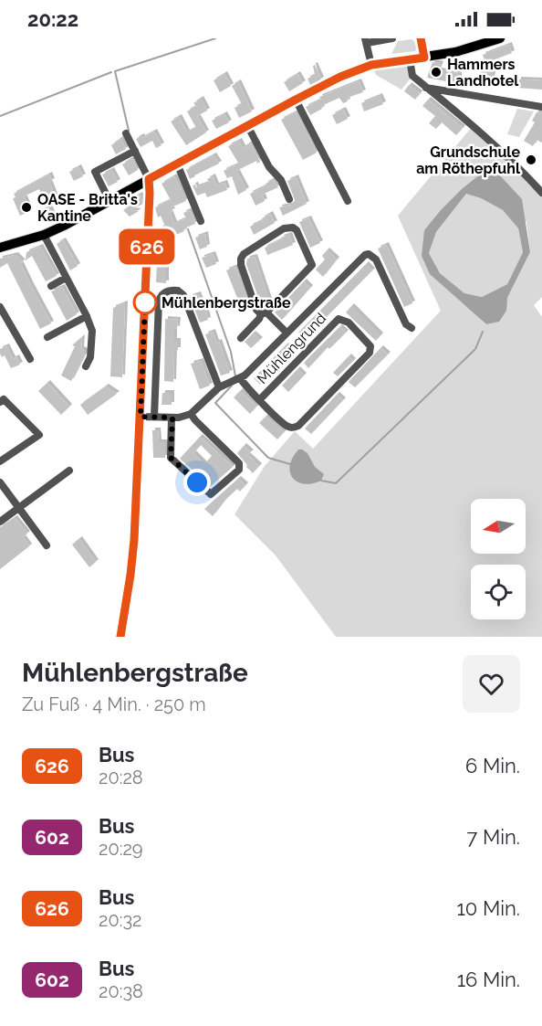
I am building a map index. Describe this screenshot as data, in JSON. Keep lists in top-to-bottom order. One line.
{"streets":{"street":["Mühlengrund"]},"places":["Hammers Landhotel","Grundschule am Röthepfuhl","OASE - Britta's Kantine","Mühlenbergstraße"],"lines":["bus line 626"],"north":"left","page":{"status":"20:22","on_map":"626","heading":["Mühlenbergstraße","Zu Fuß · 4 Min. · 250 m"],"list":[{"mark":"626","name":"Bus","note":"20:28","value":"6 Min."},{"mark":"602","name":"Bus","note":"20:29","value":"7 Min."},{"mark":"626","name":"Bus","note":"20:32","value":"10 Min."},{"mark":"602","name":"Bus","note":"20:38","value":"16 Min."}]}}
